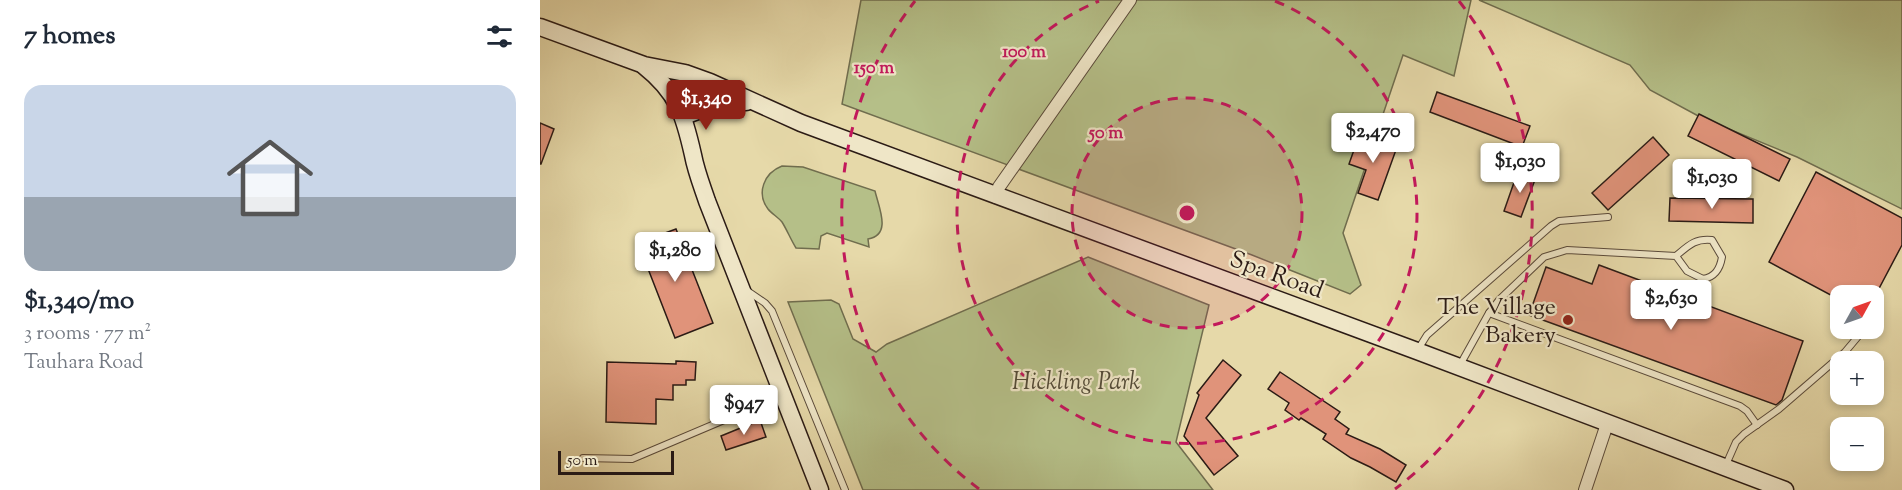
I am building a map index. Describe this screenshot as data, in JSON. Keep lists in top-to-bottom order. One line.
{"streets":{"main road":["Spa Road"]},"parks":["Hickling Park"],"places":["The Village Bakery"],"scale_bar":"50 m","north":"top right","page":{"heading":"7 homes","list":[{"name":"$1,340/mo","note":"3 rooms · 77 m² · Tauhara Road"}],"price":["$1,340","$2,470","$1,030","$1,030","$1,280","$2,630","$947"],"map_buttons":["+","−"],"scale":"50 m"},"rings":["100 m","150 m","50 m"]}
